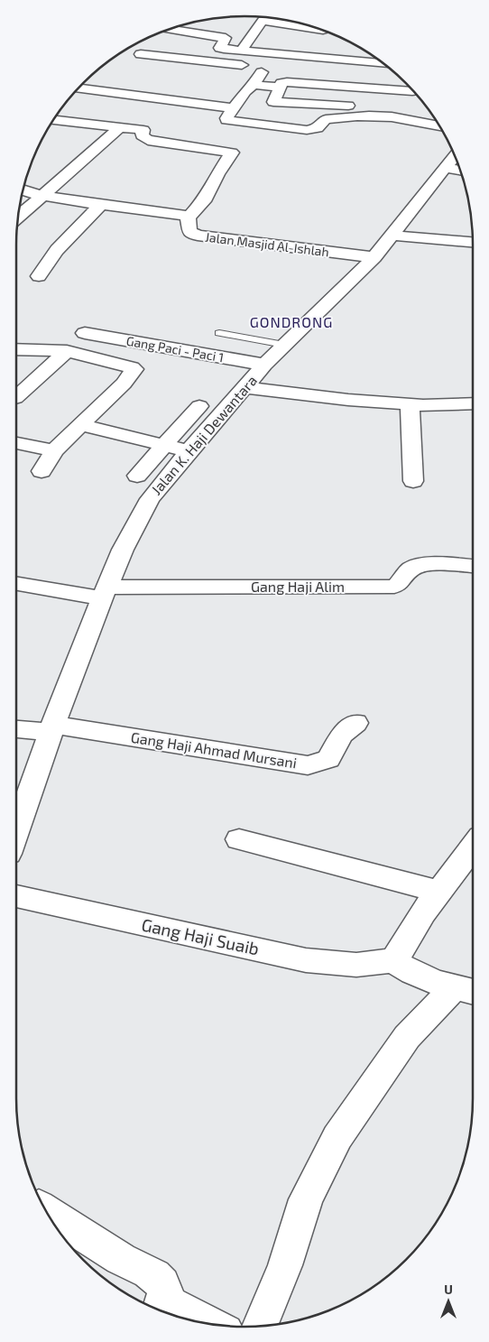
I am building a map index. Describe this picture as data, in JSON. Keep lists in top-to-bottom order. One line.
{"streets":{"street":["Jalan Masjid Al-Ishlah","Gang Paci - Paci 1","Jalan K. Haji Dewantara","Gang Haji Alim","Gang Haji Ahmad Mursani","Gang Haji Suaib"]},"crossings":[["Jalan Masjid Al-Ishlah","Jalan K. Haji Dewantara"],["Gang Paci - Paci 1","Jalan K. Haji Dewantara"],["Jalan K. Haji Dewantara","Gang Haji Alim"],["Jalan K. Haji Dewantara","Gang Haji Ahmad Mursani"]],"districts":["GONDRONG"],"north":"top"}
